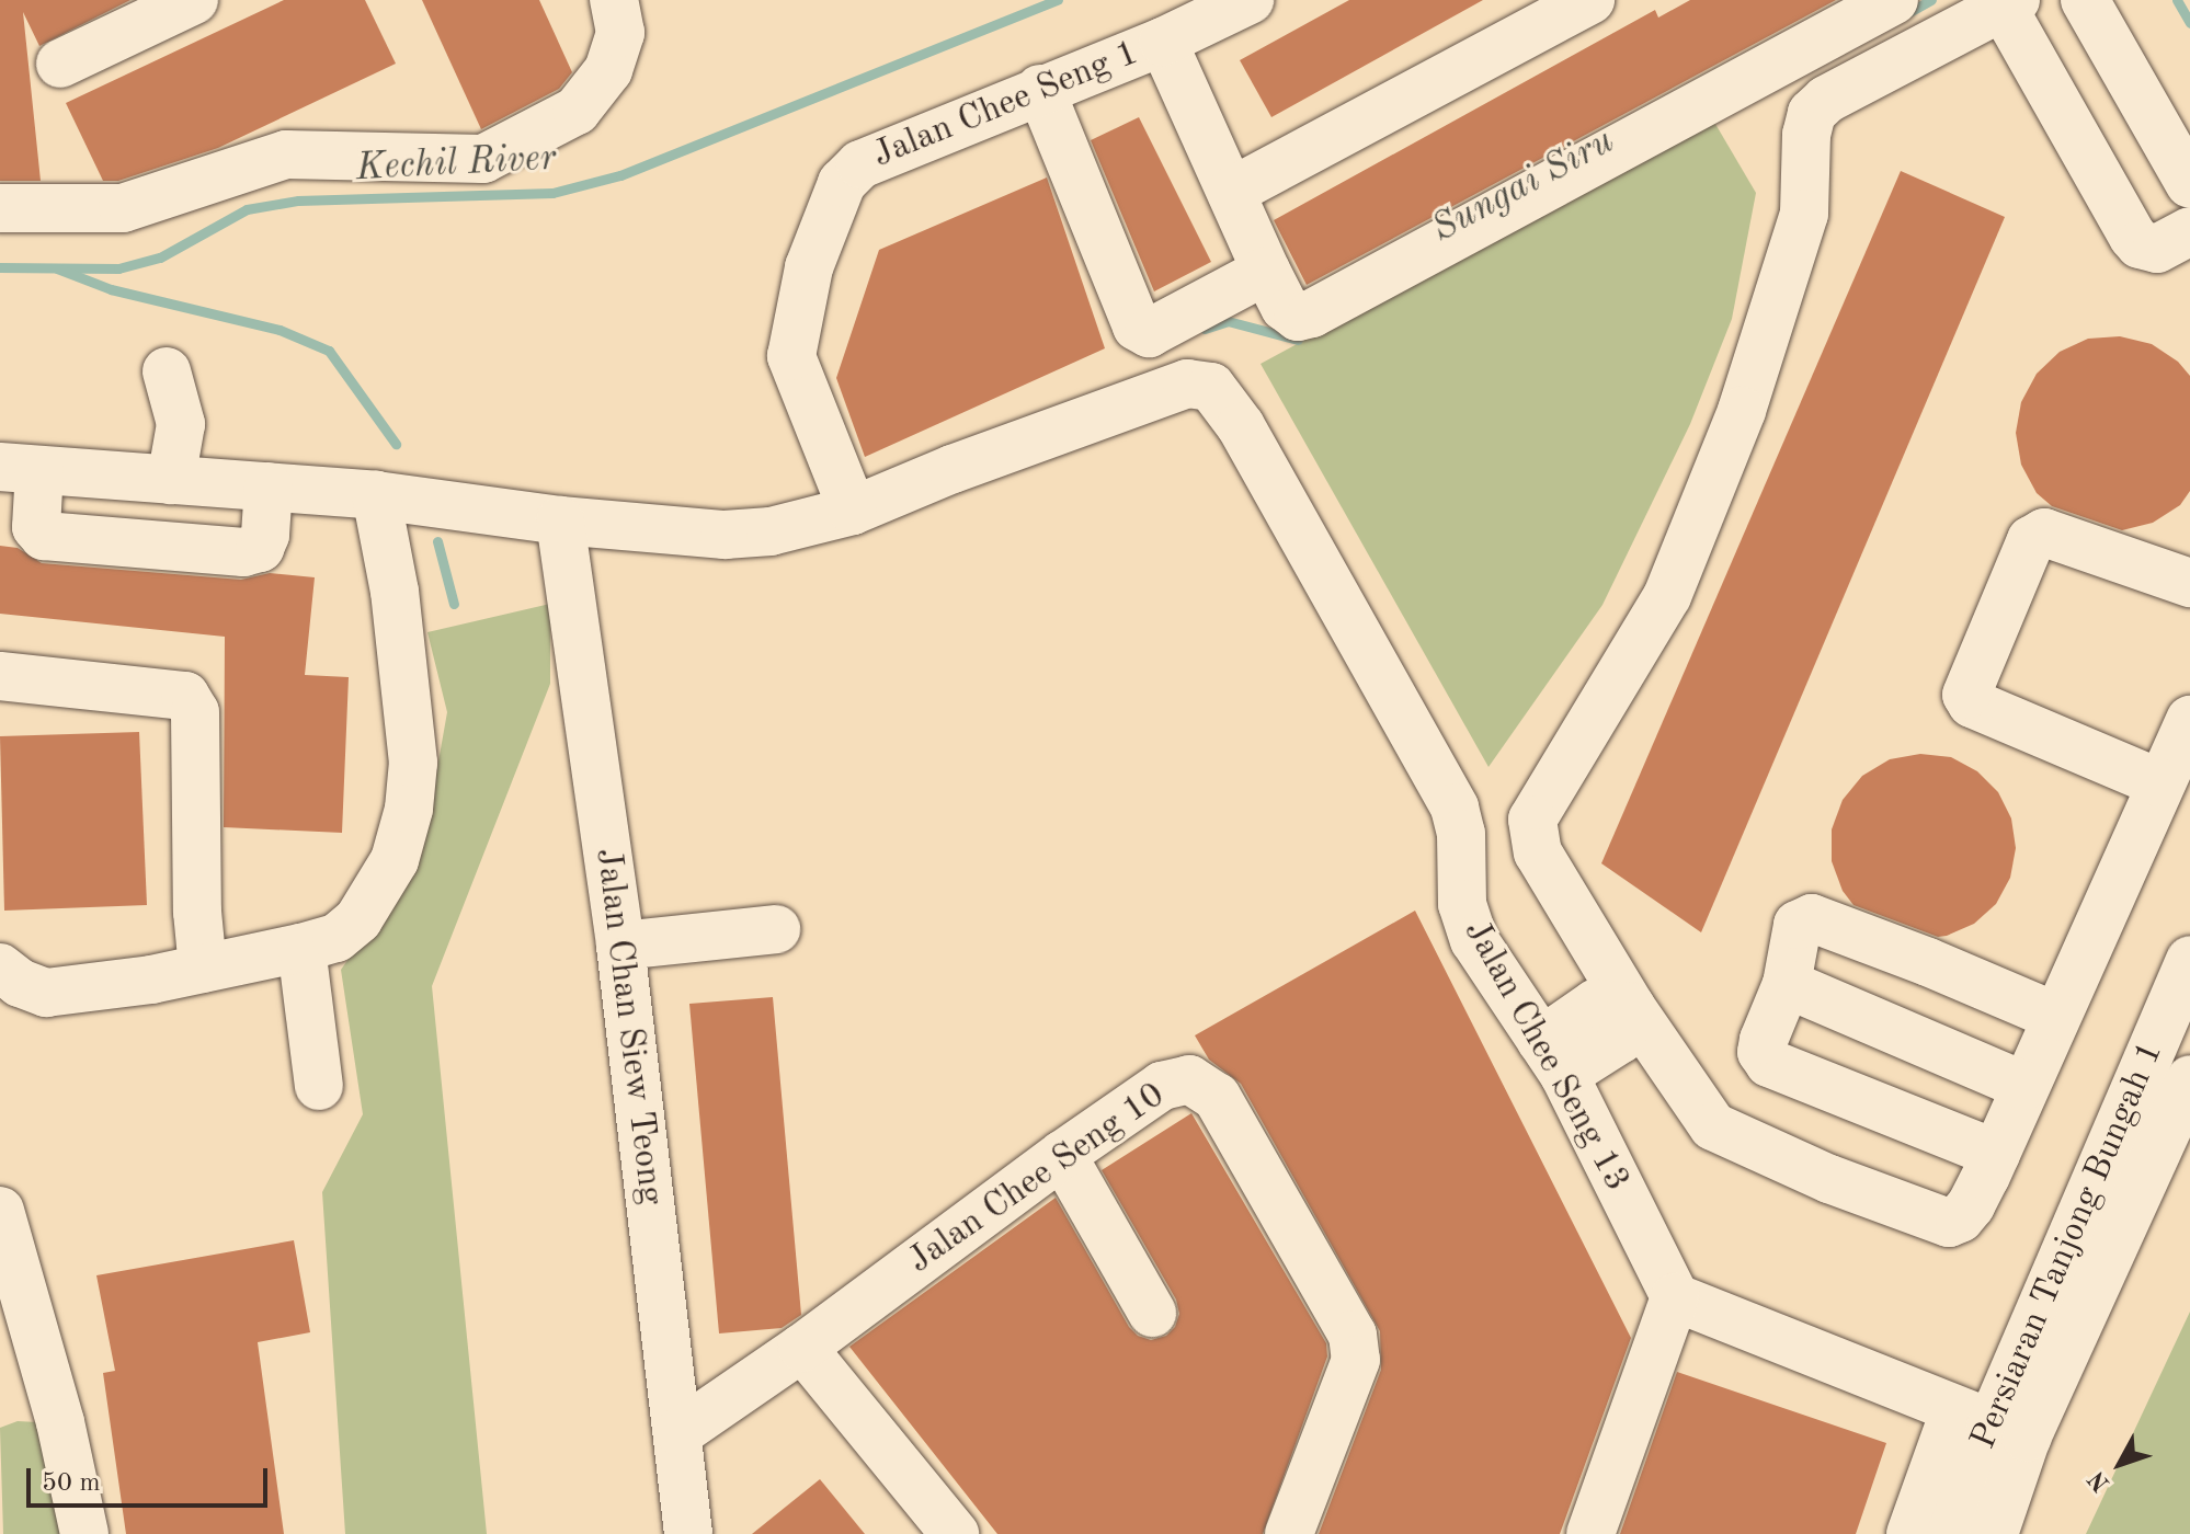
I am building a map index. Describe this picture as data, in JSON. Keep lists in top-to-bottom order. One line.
{"streets":{"street":["Jalan Chee Seng 1","Jalan Chan Siew Teong","Jalan Chee Seng 13","Jalan Chee Seng 10","Persiaran Tanjong Bungah 1"]},"crossings":[["Jalan Chee Seng 1","Jalan Chee Seng 13"],["Jalan Chan Siew Teong","Jalan Chee Seng 10"]],"water":["Kechil River","Sungai Siru"],"scale_bar":"50 m","north":"bottom left"}
